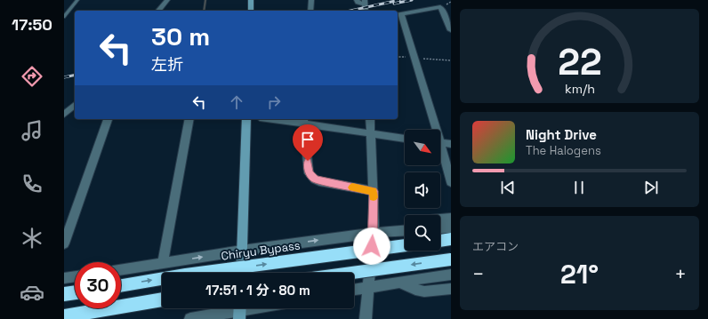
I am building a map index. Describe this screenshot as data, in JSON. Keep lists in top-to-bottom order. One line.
{"streets":{"highway":["Chiryu Bypass"]},"north":"bottom right","page":{"tabs":"17:50","turn":["30 m","左折"],"song":["Night Drive","The Halogens"],"tile":"エアコン","heat":["−","21°","+"],"limit":"30","trip":"17:51 · 1 分 · 80 m","gauge":["22","km/h"]}}
